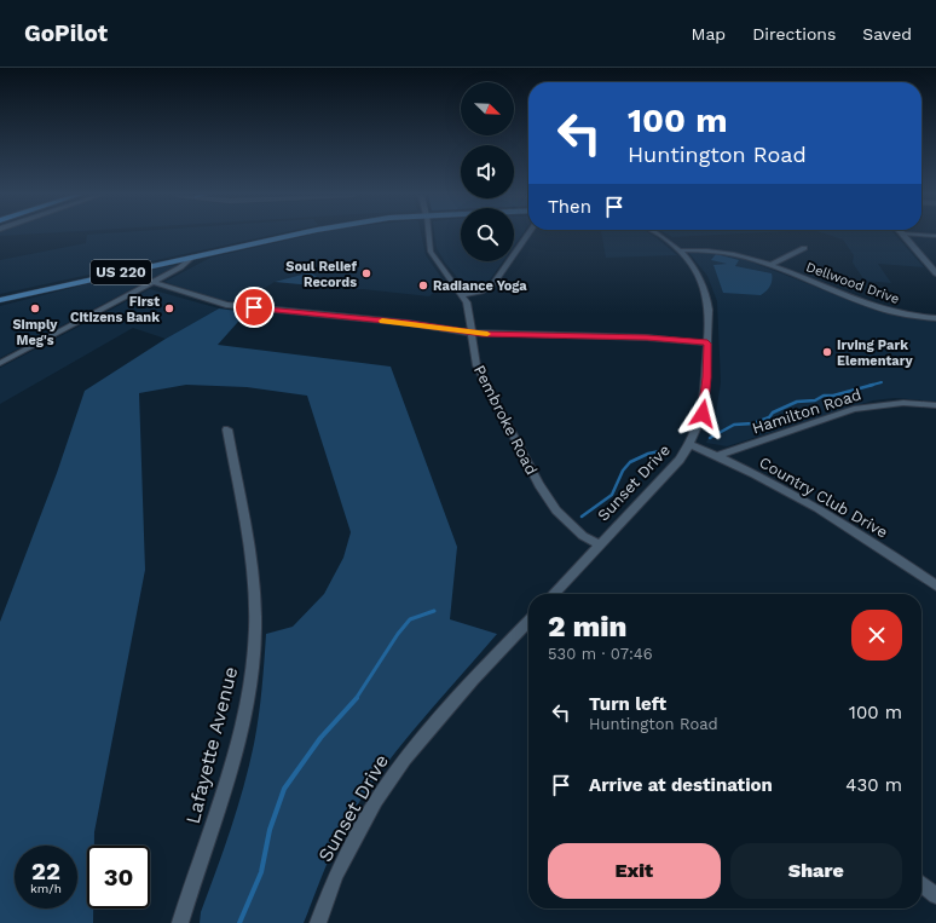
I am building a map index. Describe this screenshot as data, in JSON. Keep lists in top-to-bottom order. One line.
{"streets":{"main road":["US 220"],"street":["Dellwood Drive","Hamilton Road","Pembroke Road","Sunset Drive","Country Club Drive","Lafayette Avenue"]},"crossings":[["Dellwood Drive","Sunset Drive"],["Hamilton Road","Country Club Drive"],["Pembroke Road","Sunset Drive"],["Sunset Drive","Country Club Drive"]],"places":["Soul Relief Records","Radiance Yoga","Simply Meg's","First Citizens Bank","Irving Park Elementary"],"north":"bottom right","page":{"header":"GoPilot","nav":["Map","Directions","Saved"],"turn":["100 m","Huntington Road"],"then":"Then","heading":["2 min","530 m · 07:46"],"list":[{"name":"Turn left","note":"Huntington Road","value":"100 m"},{"name":"Arrive at destination","value":"430 m"}],"buttons":["Exit","Share"],"speed":"22 km/h","limit":"30"}}
